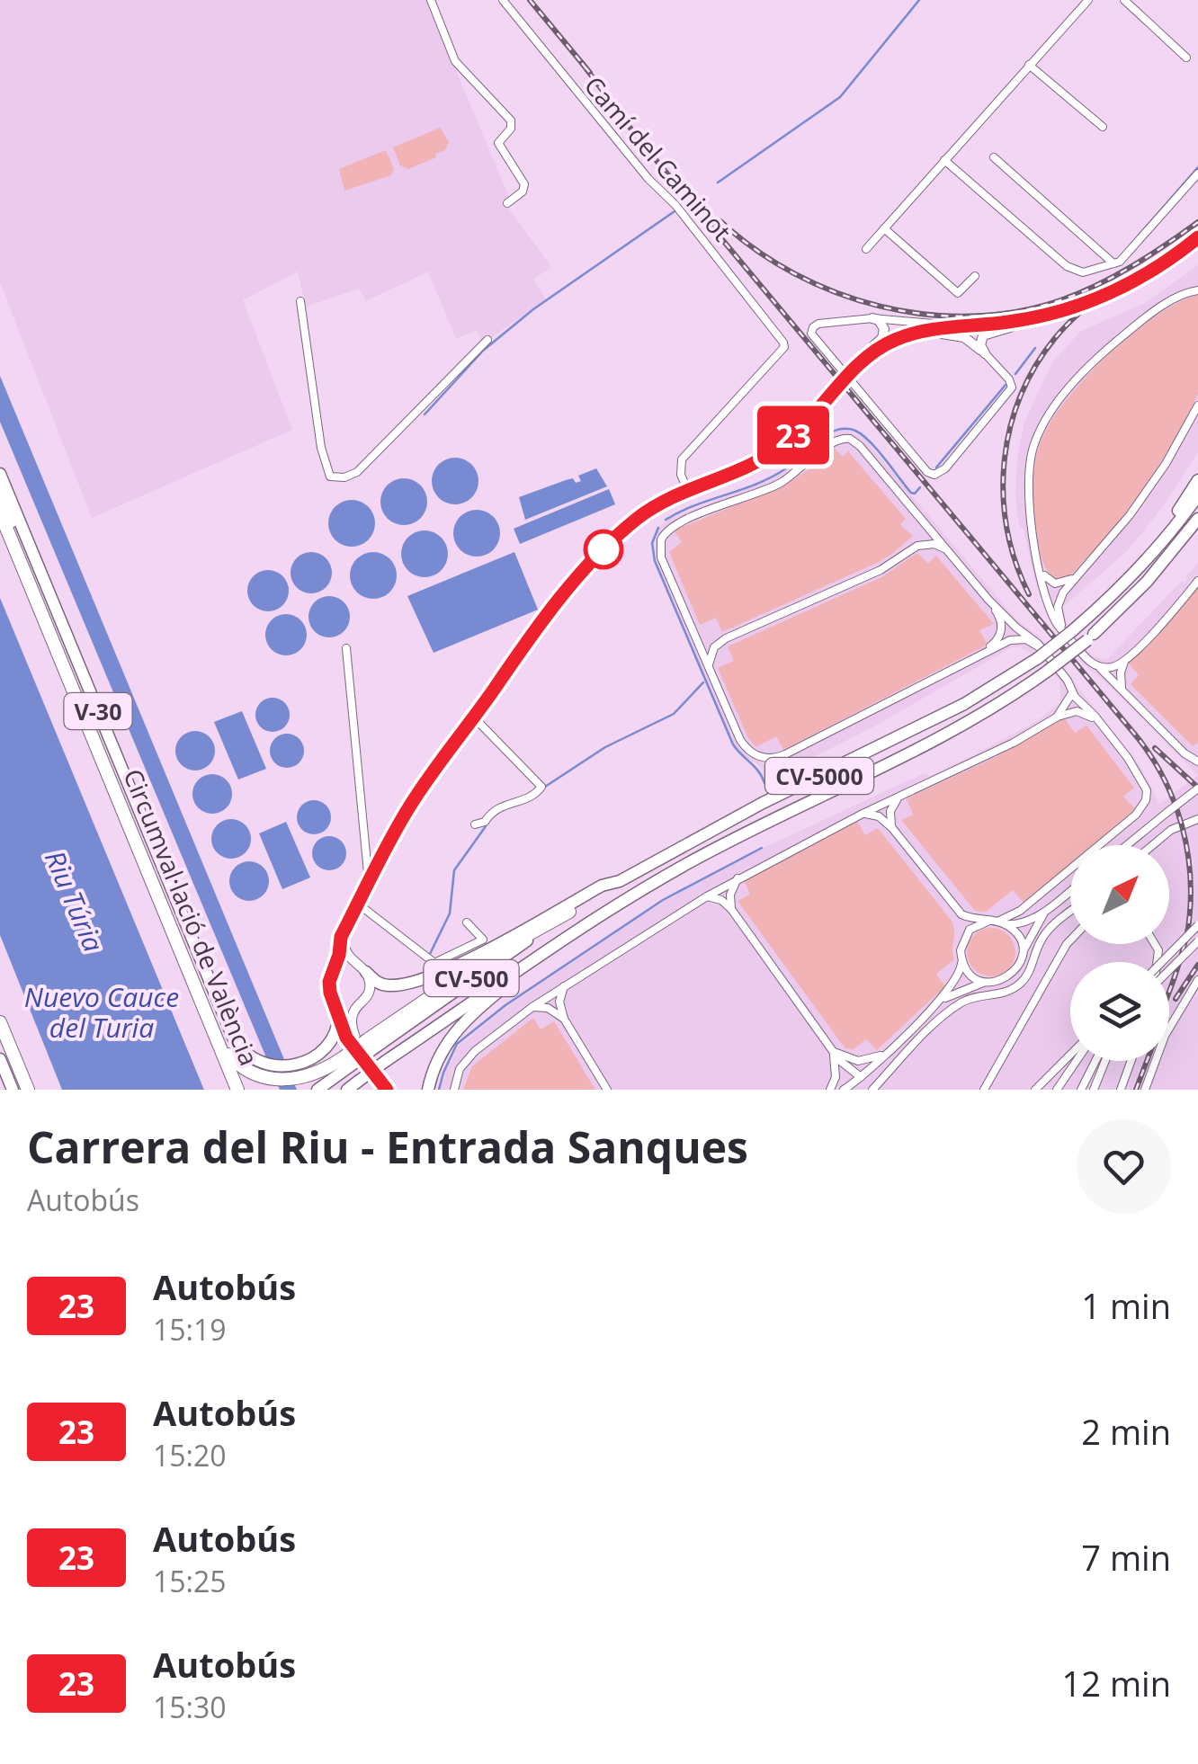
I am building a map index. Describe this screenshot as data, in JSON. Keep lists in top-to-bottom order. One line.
{"streets":{"highway":["V-30","CV-5000","Circumval·lació de València","CV-500"],"street":["Camí del Caminot"]},"crossings":[["CV-5000","CV-500"]],"water":["Riu Túria","Nuevo Cauce del Turia"],"lines":["bus line 23"],"north":"top right","page":{"on_map":"23","heading":["Carrera del Riu - Entrada Sanques","Autobús"],"list":[{"mark":"23","name":"Autobús","note":"15:19","value":"1 min"},{"mark":"23","name":"Autobús","note":"15:20","value":"2 min"},{"mark":"23","name":"Autobús","note":"15:25","value":"7 min"},{"mark":"23","name":"Autobús","note":"15:30","value":"12 min"}]}}
